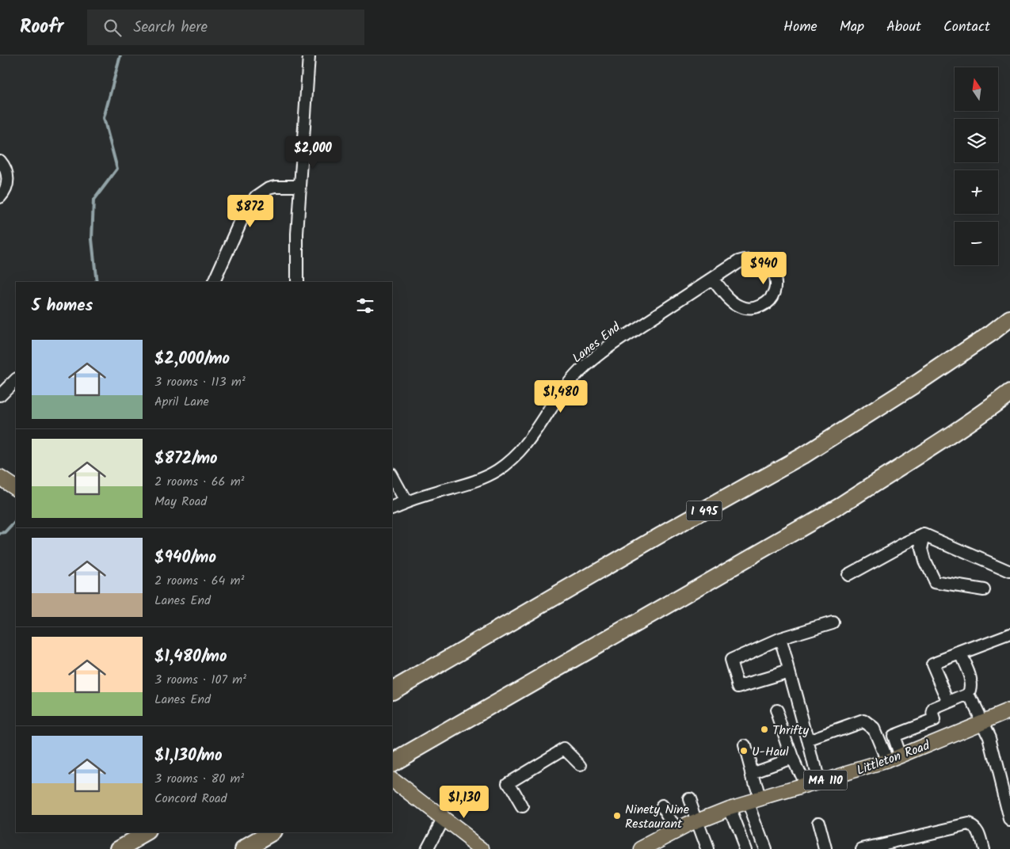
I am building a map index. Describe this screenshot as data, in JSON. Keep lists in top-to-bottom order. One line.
{"streets":{"highway":["I 495"],"main road":["Littleton Road","MA 110"],"street":["Lanes End"]},"places":["Thrifty","U-Haul","Ninety Nine Restaurant"],"north":"top","page":{"header":"Roofr","search":"Search here","nav":["Home","Map","About","Contact"],"map_buttons":["+","−"],"price":["$2,000","$872","$940","$1,480","$1,130"],"heading":"5 homes","list":[{"name":"$2,000/mo","note":"3 rooms · 113 m² · April Lane"},{"name":"$872/mo","note":"2 rooms · 66 m² · May Road"},{"name":"$940/mo","note":"2 rooms · 64 m² · Lanes End"},{"name":"$1,480/mo","note":"3 rooms · 107 m² · Lanes End"},{"name":"$1,130/mo","note":"3 rooms · 80 m² · Concord Road"}]}}
